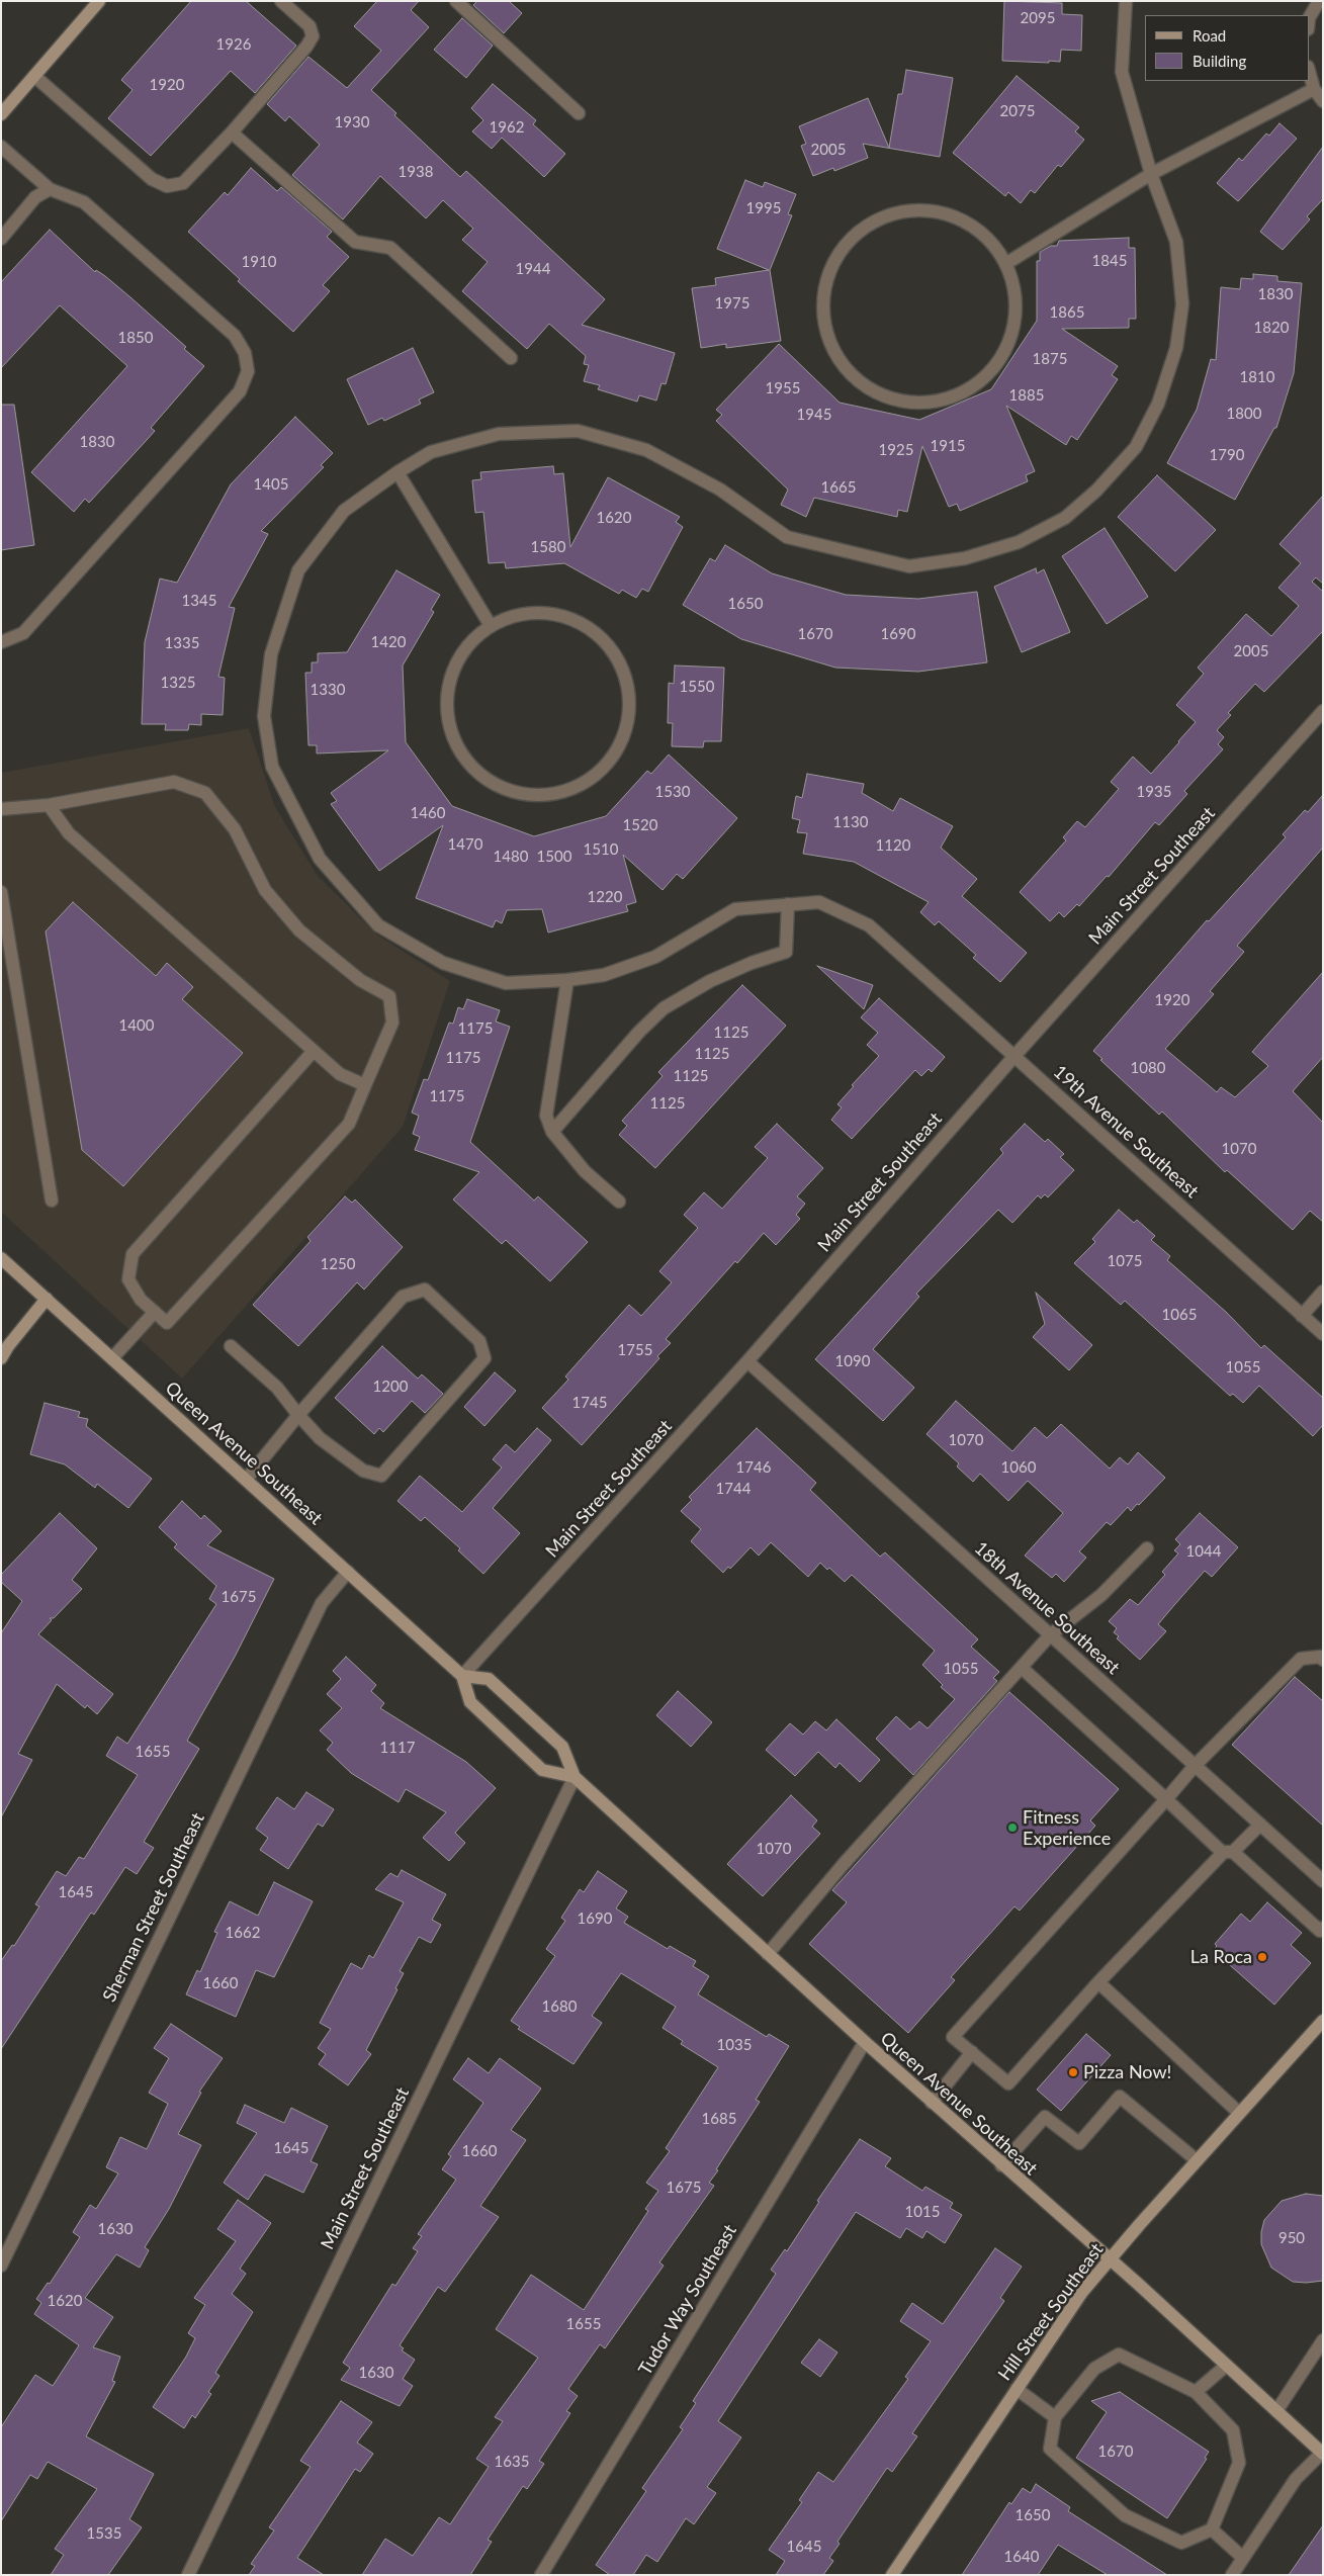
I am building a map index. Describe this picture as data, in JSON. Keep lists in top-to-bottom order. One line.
{"streets":{"main road":["Queen Avenue Southeast","Hill Street Southeast"],"street":["Main Street Southeast","19th Avenue Southeast","18th Avenue Southeast","Sherman Street Southeast","Tudor Way Southeast"]},"crossings":[["Main Street Southeast","19th Avenue Southeast"],["Main Street Southeast","Queen Avenue Southeast"],["Main Street Southeast","18th Avenue Southeast"],["Queen Avenue Southeast","Sherman Street Southeast"],["Queen Avenue Southeast","Tudor Way Southeast"],["Queen Avenue Southeast","Hill Street Southeast"]],"places":["Fitness Experience","La Roca","Pizza Now!"],"house_numbers":["2095","1926","1920","2075","1930","1962","2005","1938","1995","1845","1910","1944","1830","1975","1865","1820","1850","1875","1810","1955","1885","1800","1945","1830","1915","1925","1790","1405","1665","1620","1580","1345","1650","1670","1690","1420","1335","2005","1325","1550","1330","1530","1935","1460","1130","1520","1470","1120","1510","1480","1500","1220","1920","1400","1175","1125","1125","1175","1080","1125","1175","1125","1070","1075","1250","1065","1755","1090","1055","1200","1745","1070","1746","1060","1744","1044","1675","1055","1117","1655","1070","1645","1690","1662","1660","1680","1035","1685","1645","1660","1675","1015","1630","950","1620","1655","1630","1670","1635","1650","1535","1645","1640"],"legend":["Road","Building"]}
